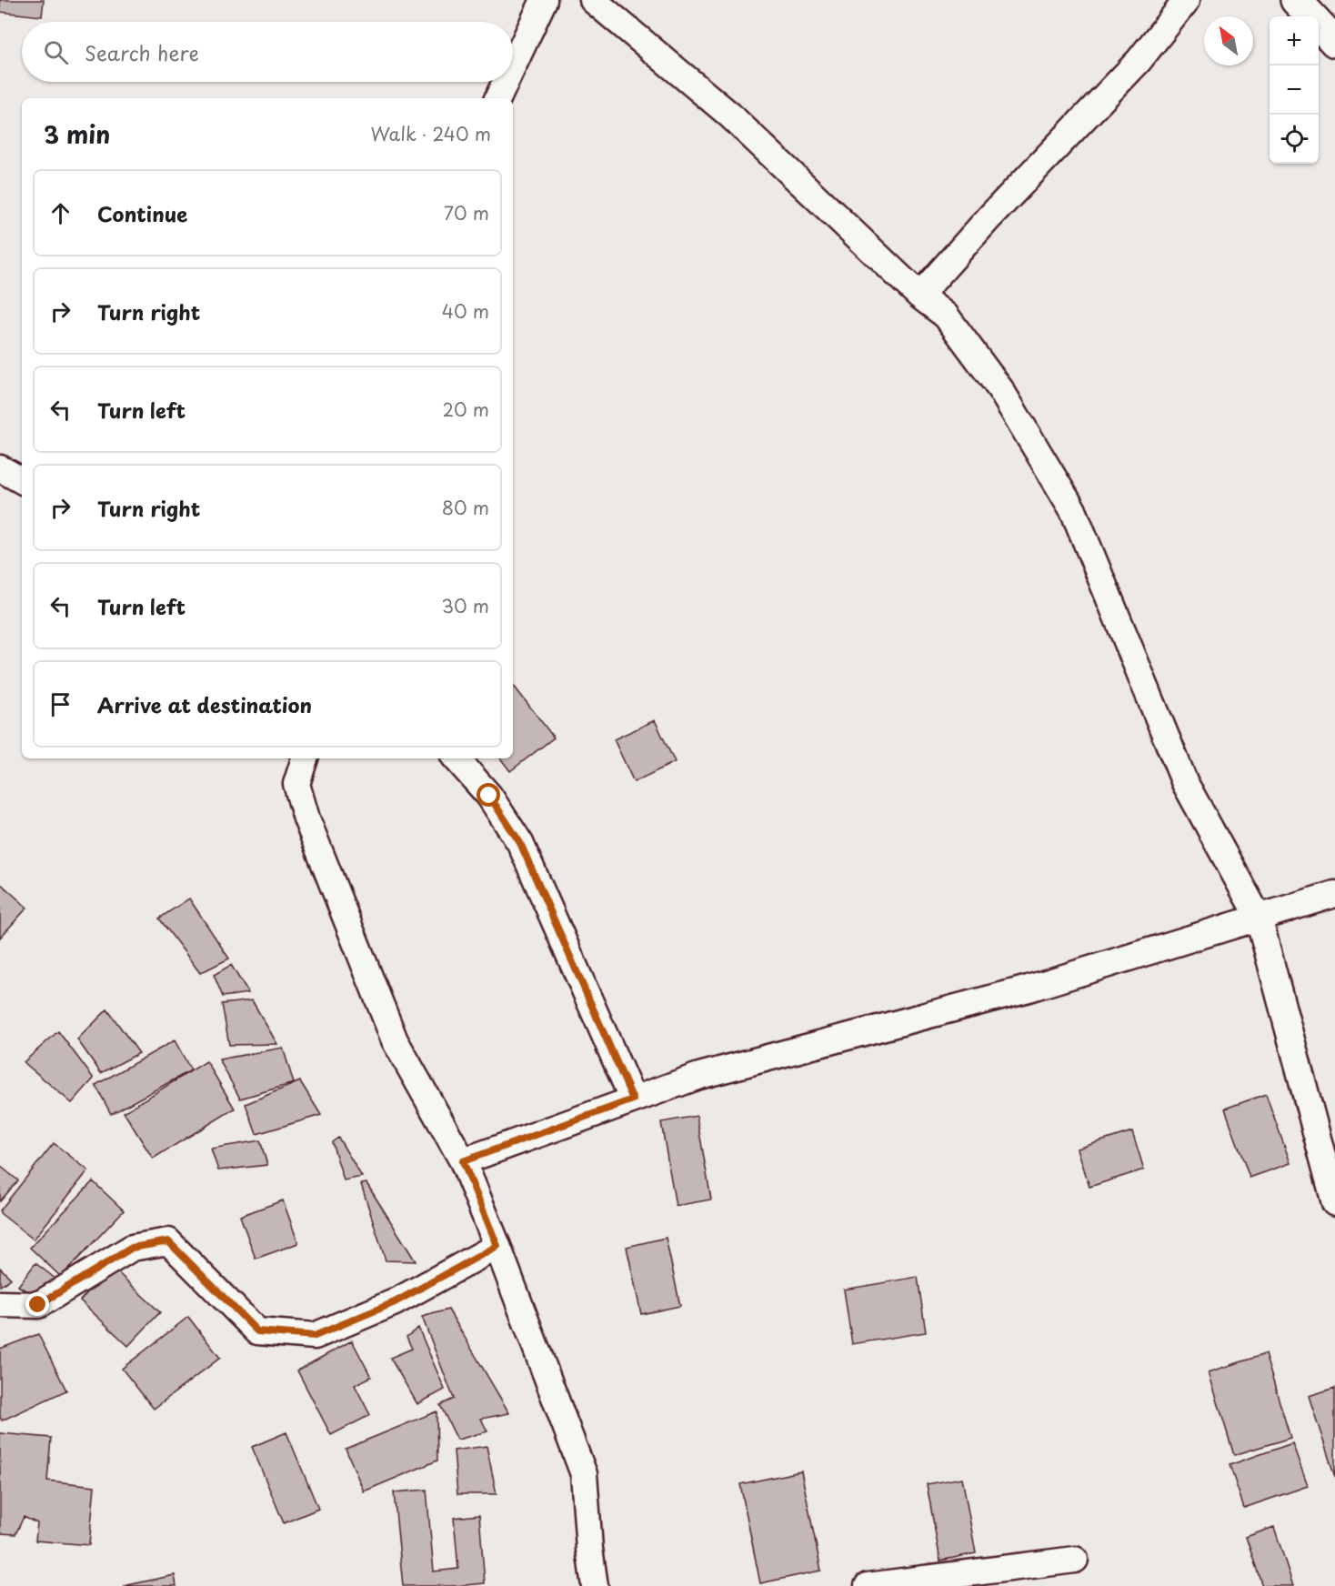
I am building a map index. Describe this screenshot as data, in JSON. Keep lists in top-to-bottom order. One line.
{"north":"top left","page":{"map_buttons":["+","−"],"search":"Search here","heading":["3 min","Walk · 240 m"],"list":[["Continue","70 m"],["Turn right","40 m"],["Turn left","20 m"],["Turn right","80 m"],["Turn left","30 m"],"Arrive at destination"]}}
